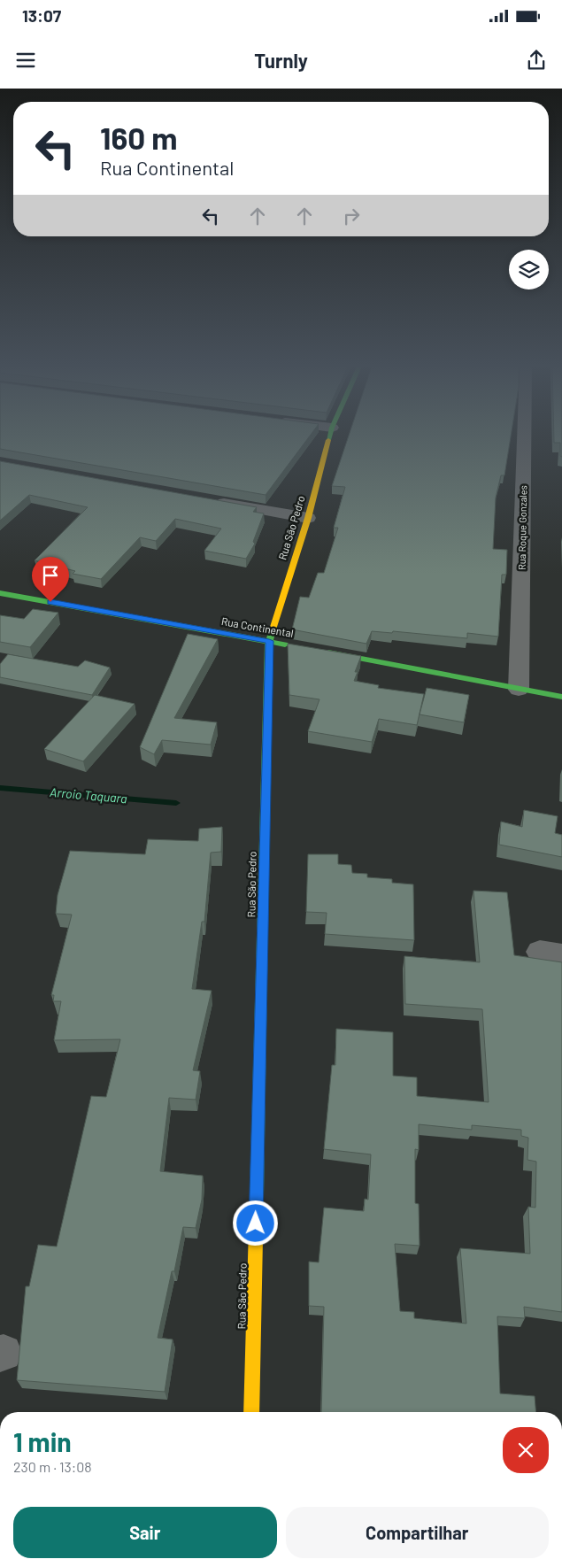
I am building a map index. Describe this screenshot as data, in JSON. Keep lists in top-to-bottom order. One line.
{"streets":{"street":["Rua São Pedro","Rua Roque Gonzales","Rua Continental"]},"crossings":[["Rua São Pedro","Rua Continental"]],"water":["Arroio Taquara"],"page":{"status":"13:07","header":"Turnly","turn":["160 m","Rua Continental"],"heading":["1 min","230 m · 13:08"],"buttons":["Sair","Compartilhar"]}}
